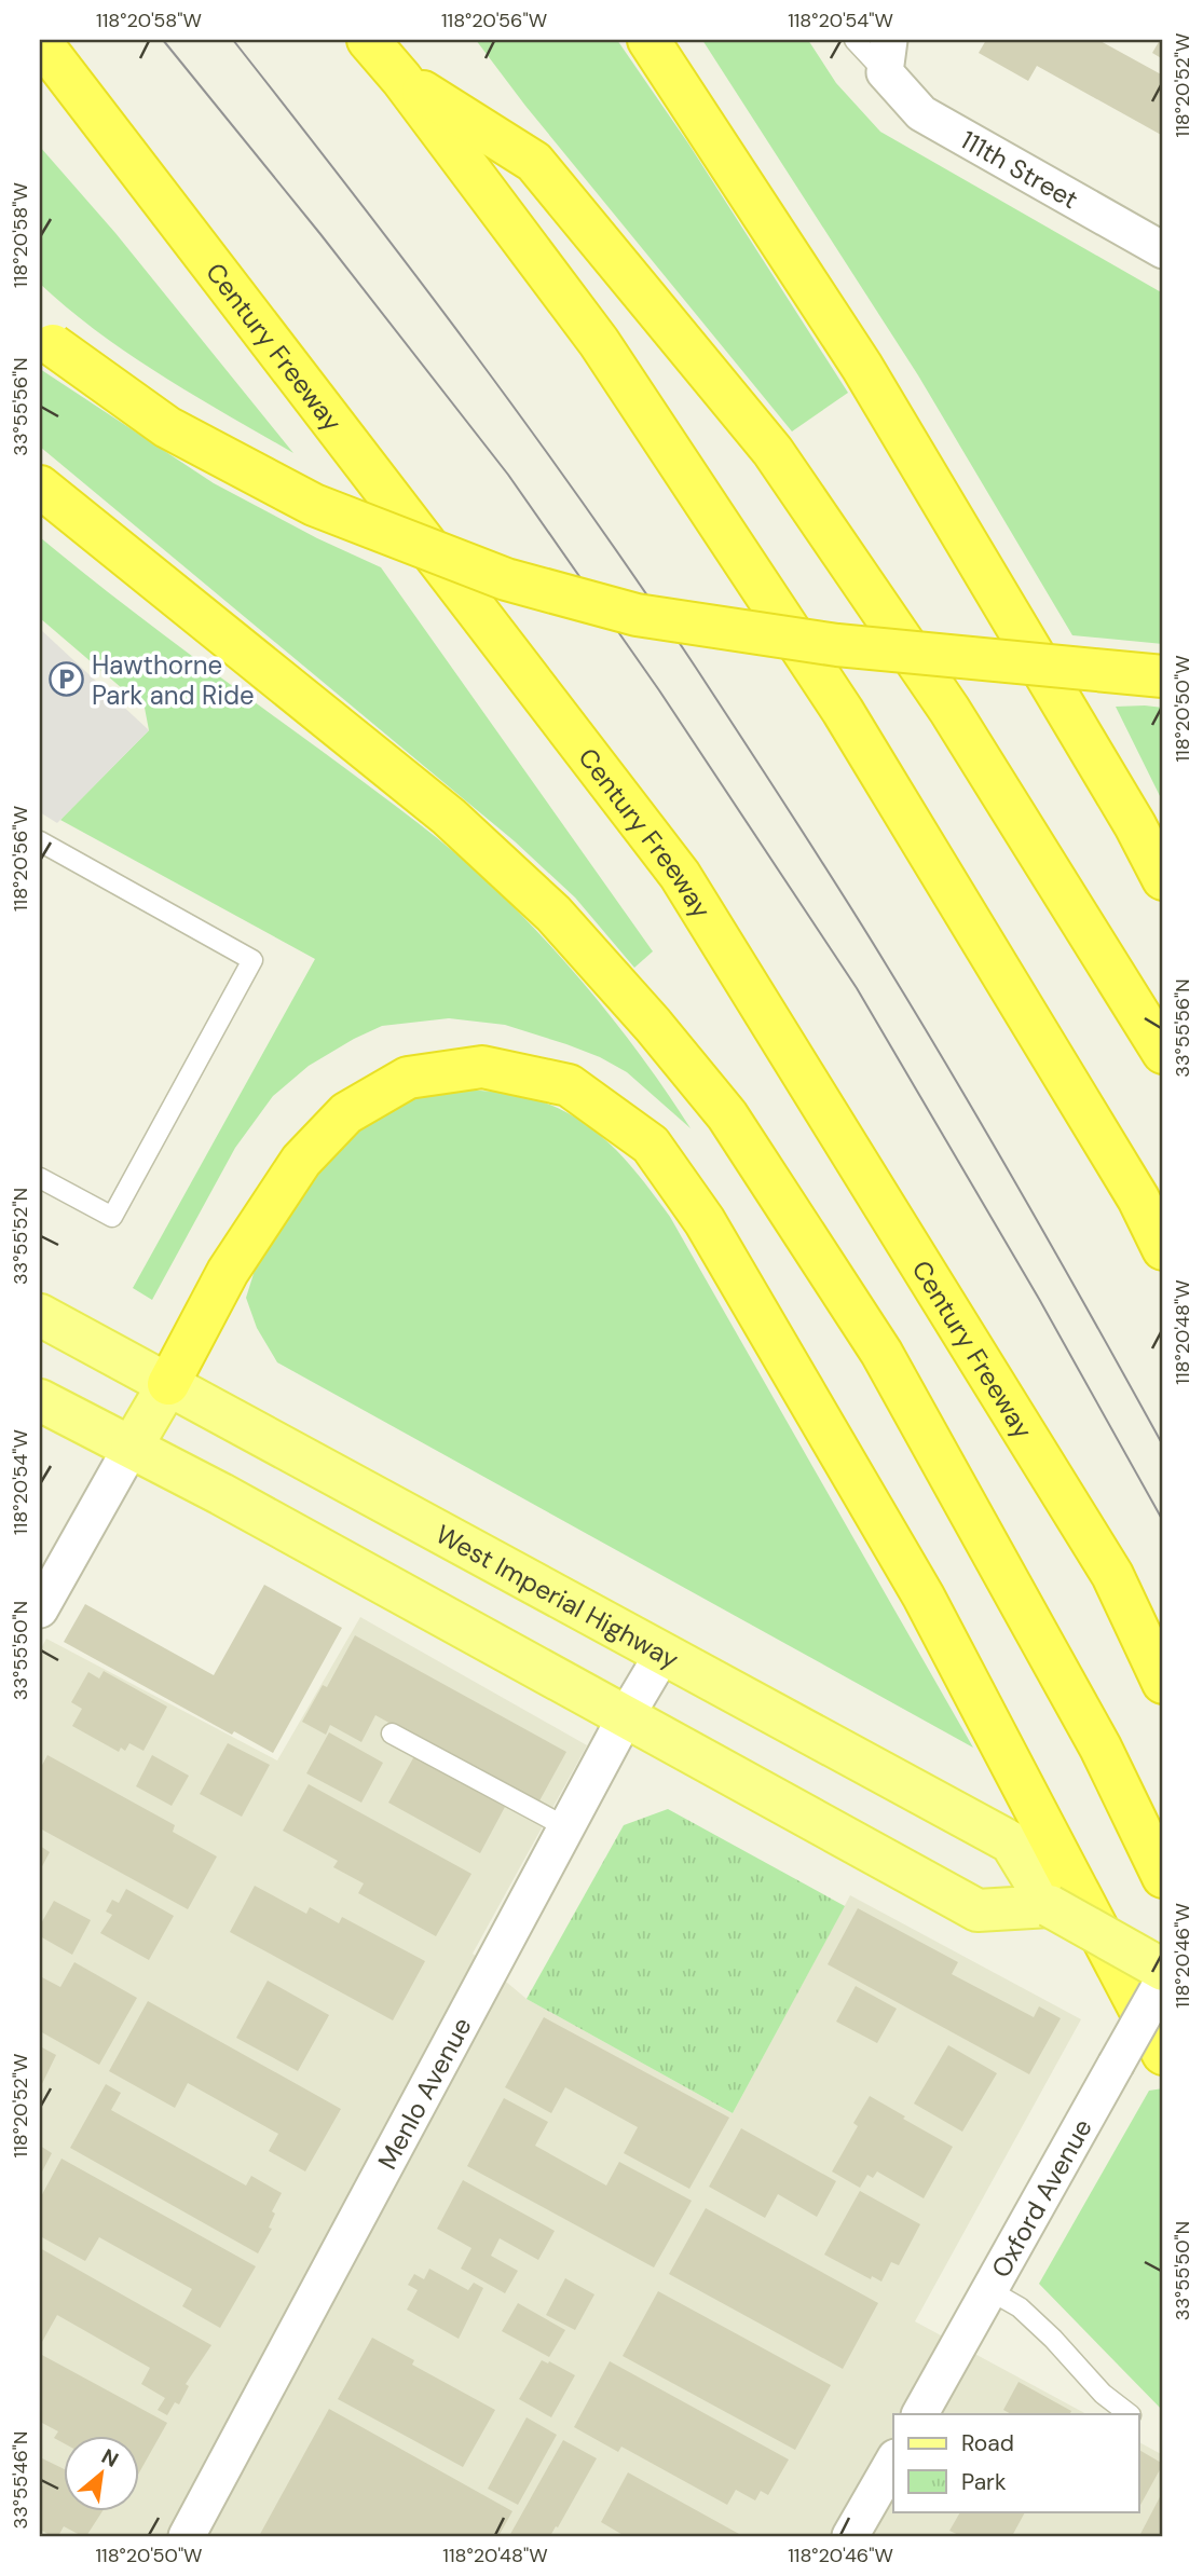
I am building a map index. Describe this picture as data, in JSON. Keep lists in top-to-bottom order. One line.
{"streets":{"highway":["Century Freeway"],"main road":["West Imperial Highway"],"street":["111th Street","Menlo Avenue","Oxford Avenue"]},"crossings":[["West Imperial Highway","Menlo Avenue"]],"places":{"parking":["Hawthorne Park and Ride"]},"legend":["Road","Park"],"north":"top right","coordinates":["118°20'58\"W","118°20'56\"W","118°20'54\"W","118°20'52\"W","33°55'56\"N","118°20'50\"W","33°55'52\"N","118°20'48\"W","33°55'50\"N","118°20'46\"W","33°55'46\"N"]}
